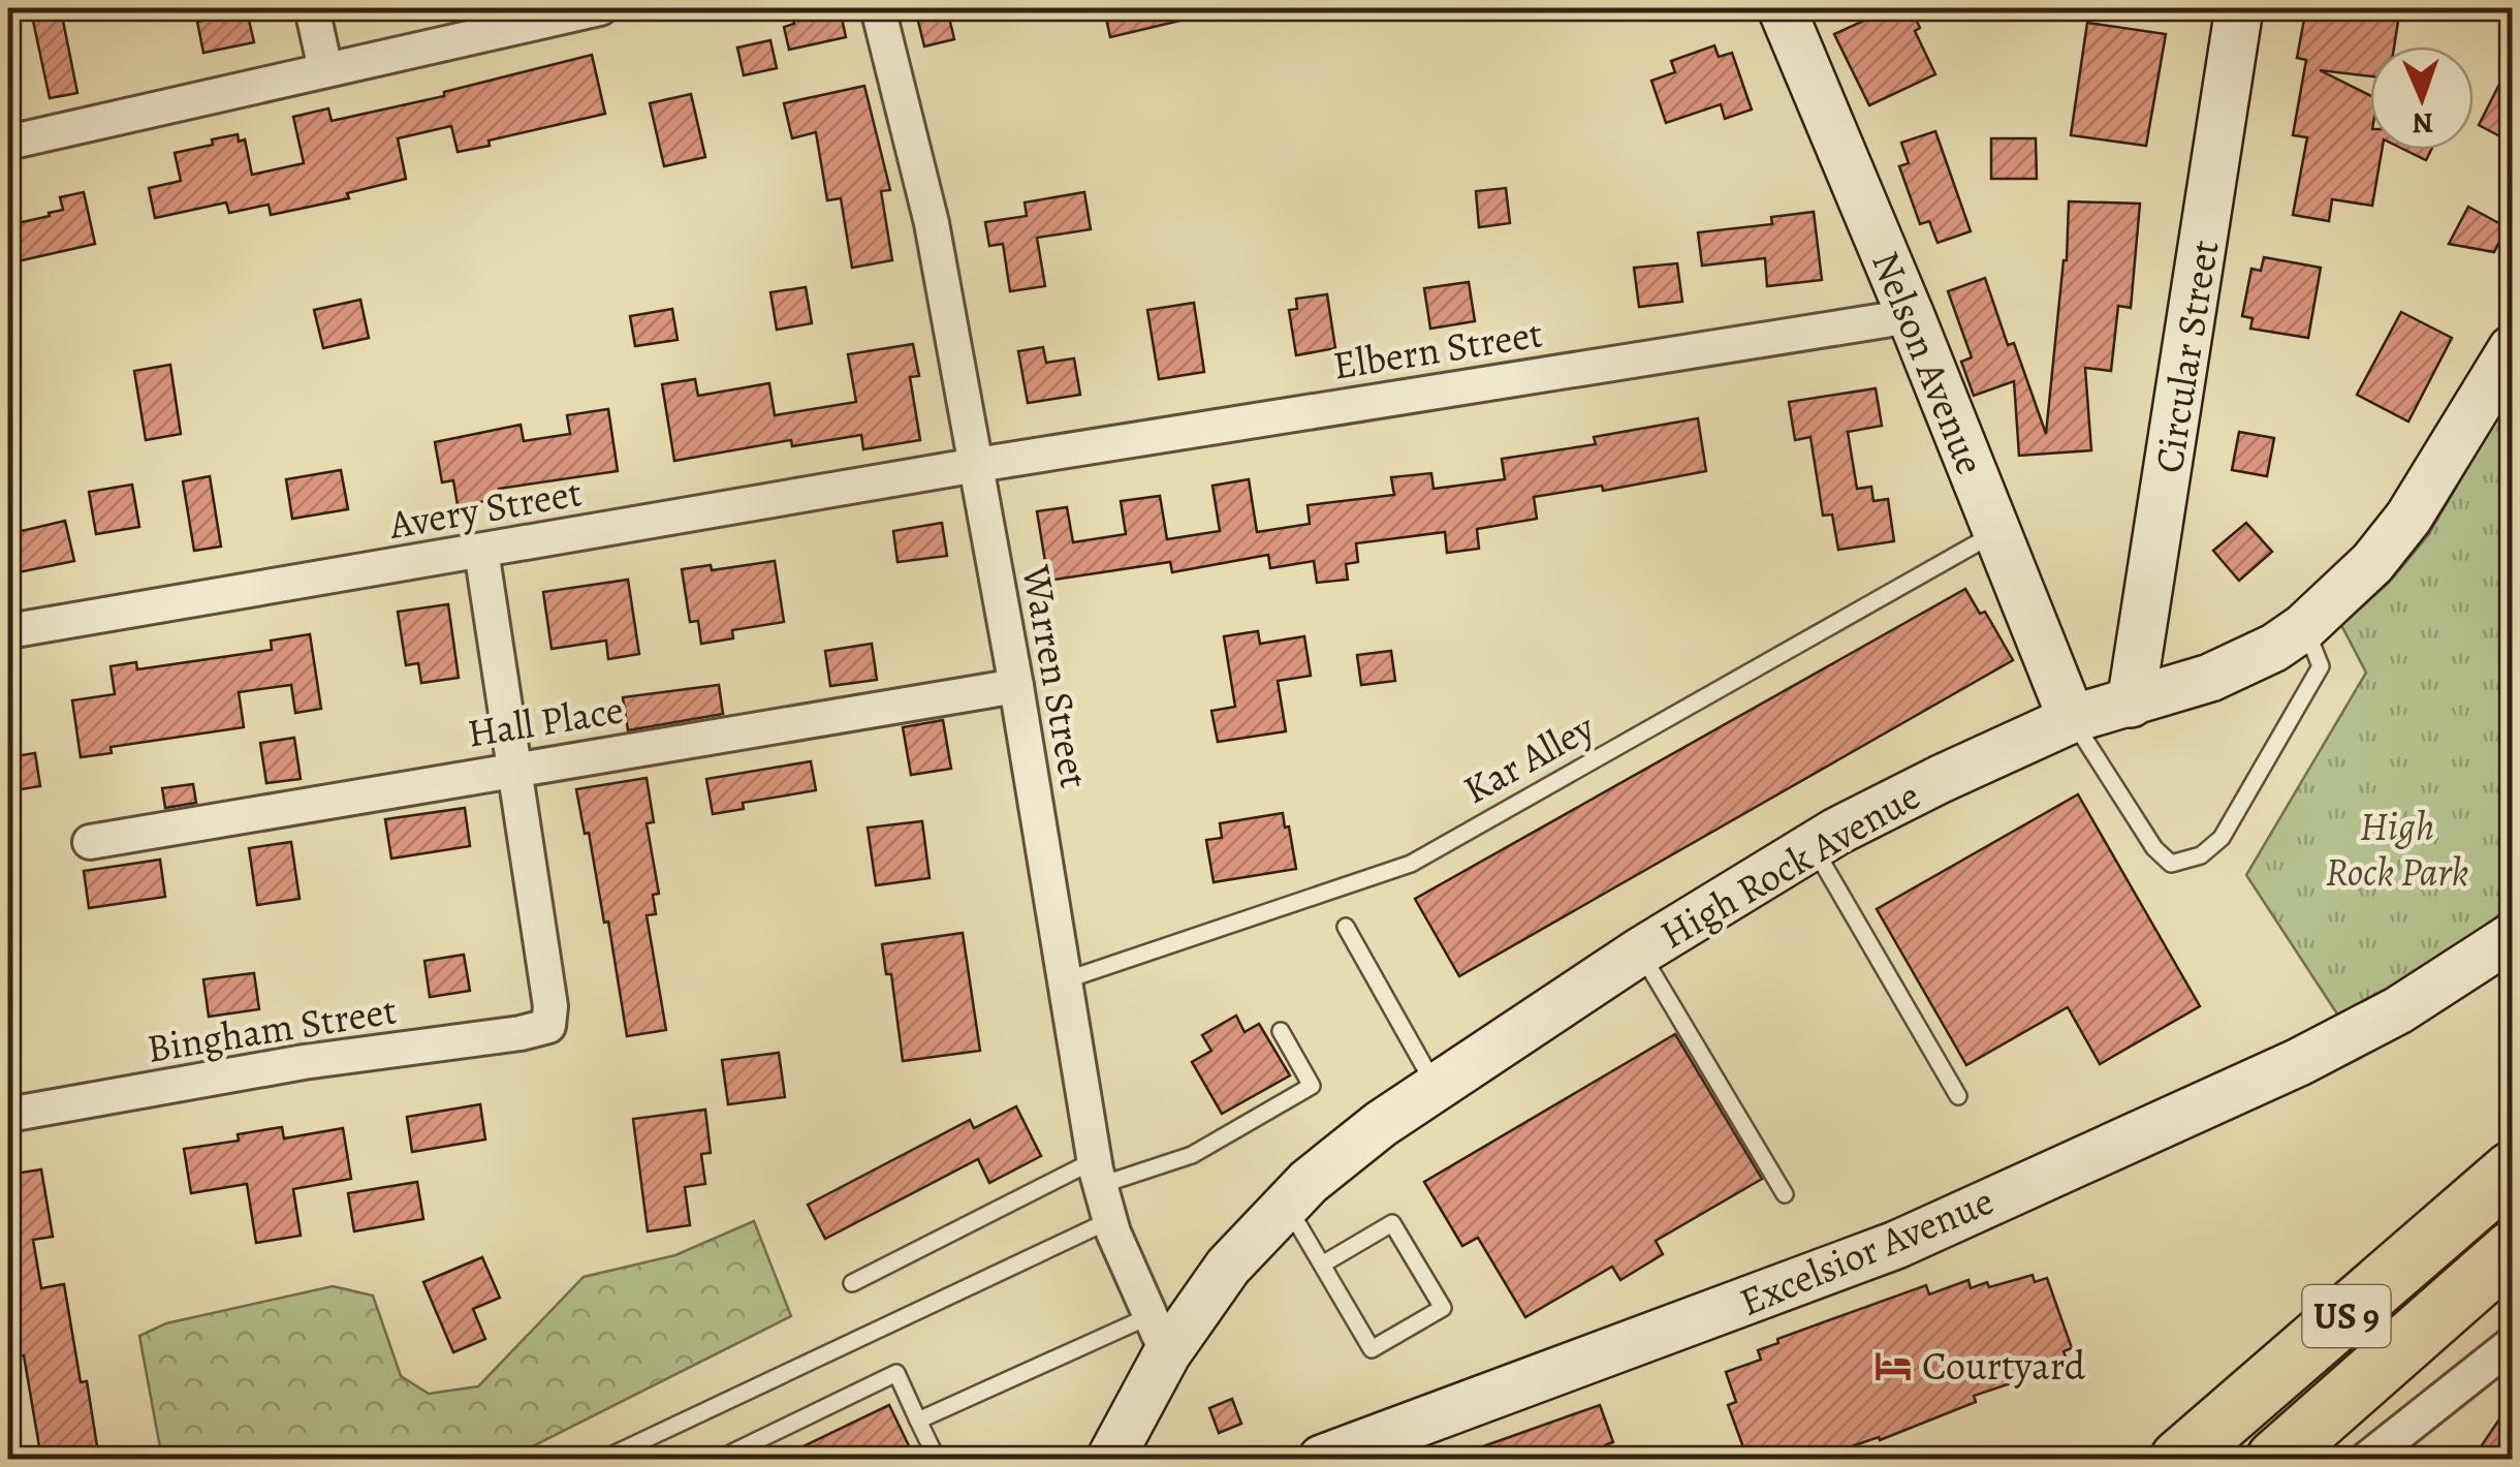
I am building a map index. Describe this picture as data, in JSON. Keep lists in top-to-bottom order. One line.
{"streets":{"highway":["US 9"],"street":["Elbern Street","Circular Street","Nelson Avenue","Avery Street","Warren Street","Hall Place","High Rock Avenue","Bingham Street","Excelsior Avenue"],"lane":["Kar Alley"]},"crossings":[["Elbern Street","Nelson Avenue"],["Elbern Street","Avery Street"],["Elbern Street","Warren Street"],["Circular Street","High Rock Avenue"],["Nelson Avenue","Kar Alley"],["Nelson Avenue","High Rock Avenue"],["Avery Street","Warren Street"],["Warren Street","Hall Place"],["Warren Street","Kar Alley"],["Warren Street","High Rock Avenue"],["Hall Place","Bingham Street"]],"parks":["High Rock Park"],"places":{"hotel":["Courtyard"]},"north":"bottom"}
